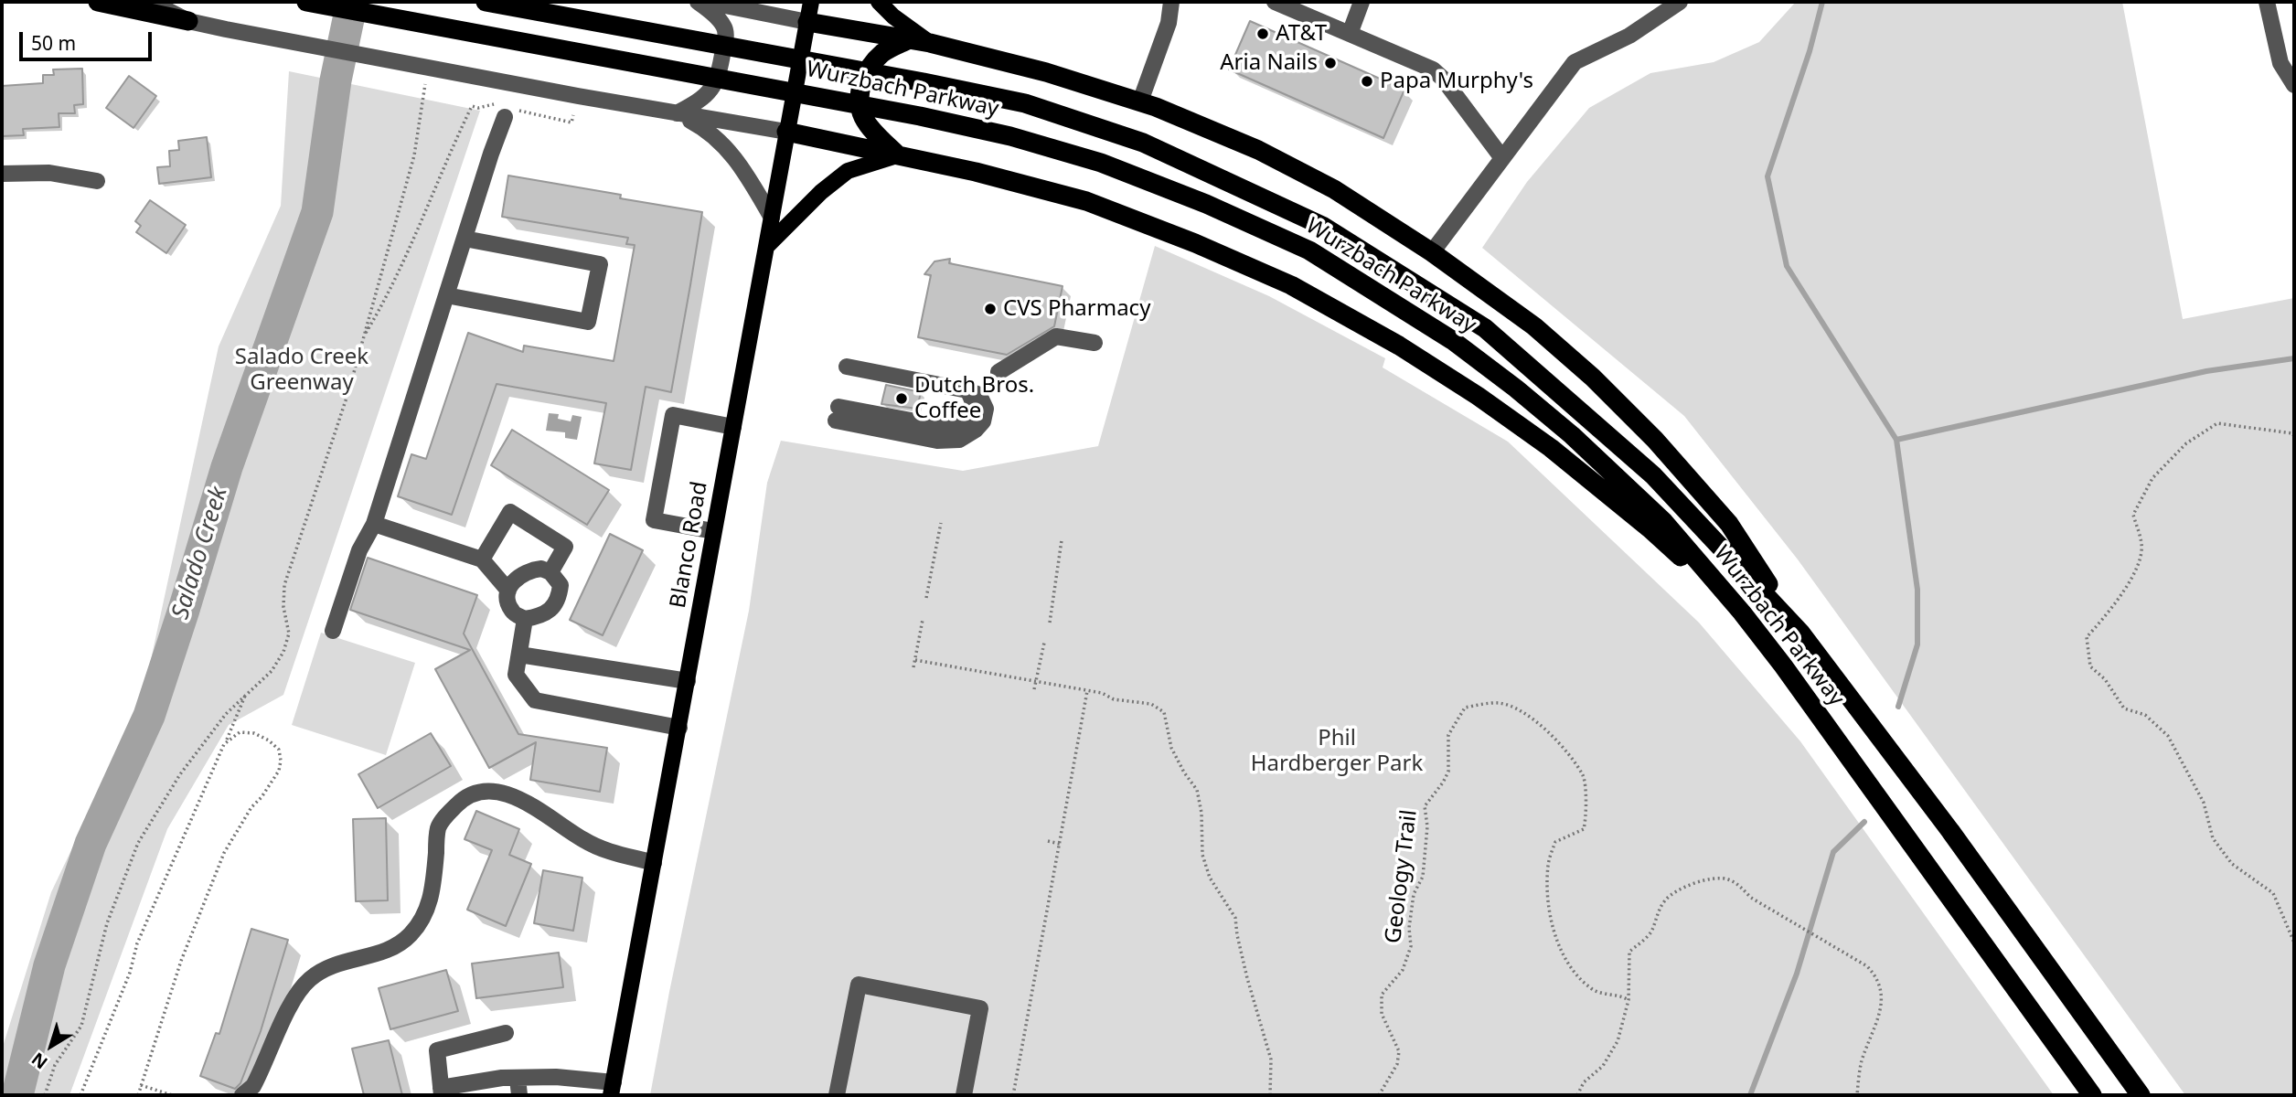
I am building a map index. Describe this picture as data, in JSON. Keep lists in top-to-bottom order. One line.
{"streets":{"highway":["Wurzbach Parkway"],"main road":["Blanco Road"],"path":["Geology Trail"]},"water":["Salado Creek"],"parks":["Salado Creek Greenway","Phil Hardberger Park"],"places":["AT&T","Aria Nails","Papa Murphy's","CVS Pharmacy","Dutch Bros. Coffee"],"scale_bar":"50 m","north":"bottom left"}
